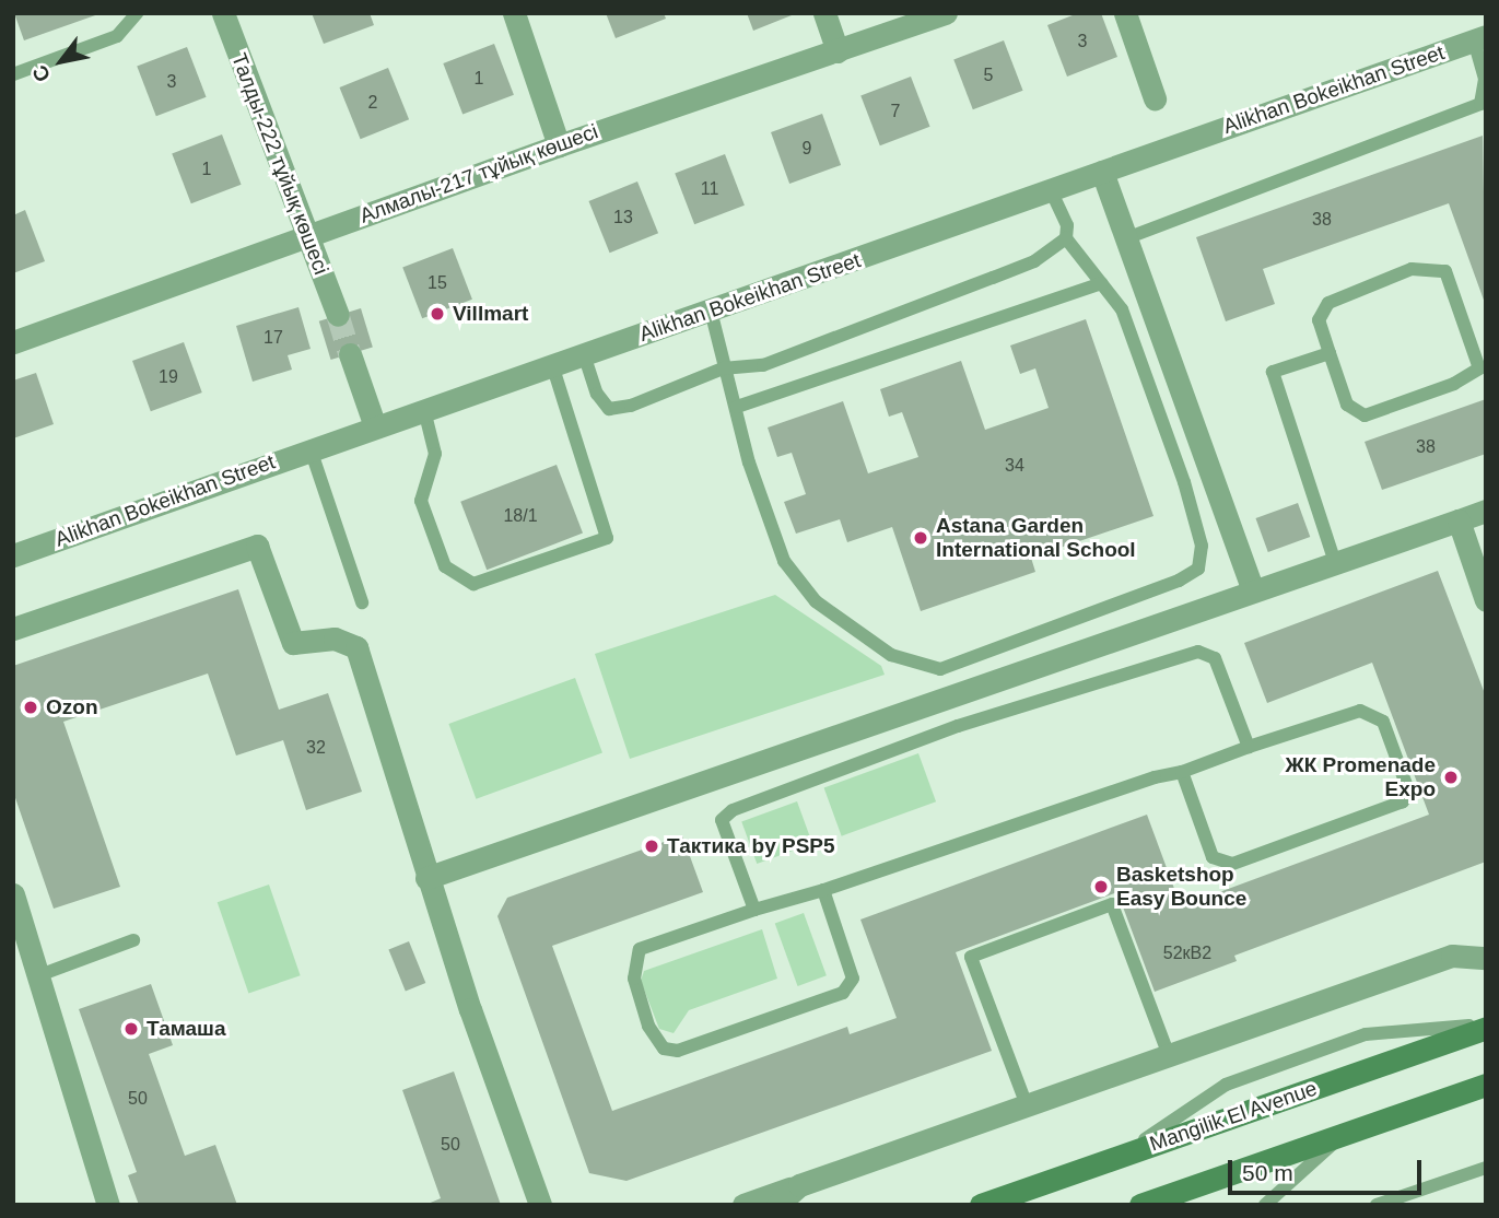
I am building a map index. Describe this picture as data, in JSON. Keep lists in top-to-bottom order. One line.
{"streets":{"main road":["Mangilik El Avenue"],"street":["Alikhan Bokeikhan Street","Талды-222 тұйық көшесі","Алмалы-217 тұйық көшесі"]},"crossings":[["Талды-222 тұйық көшесі","Алмалы-217 тұйық көшесі"]],"places":["Villmart","Astana Garden International School","Ozon","ЖК Promenade Expo","Тактика by PSP5","Basketshop Easy Bounce","Тамаша"],"house_numbers":["3","5","1","3","2","7","9","1","11","13","38","15","17","19","38","34","18/1","32","52кВ2","50","50"],"scale_bar":"50 m","north":"bottom left"}
